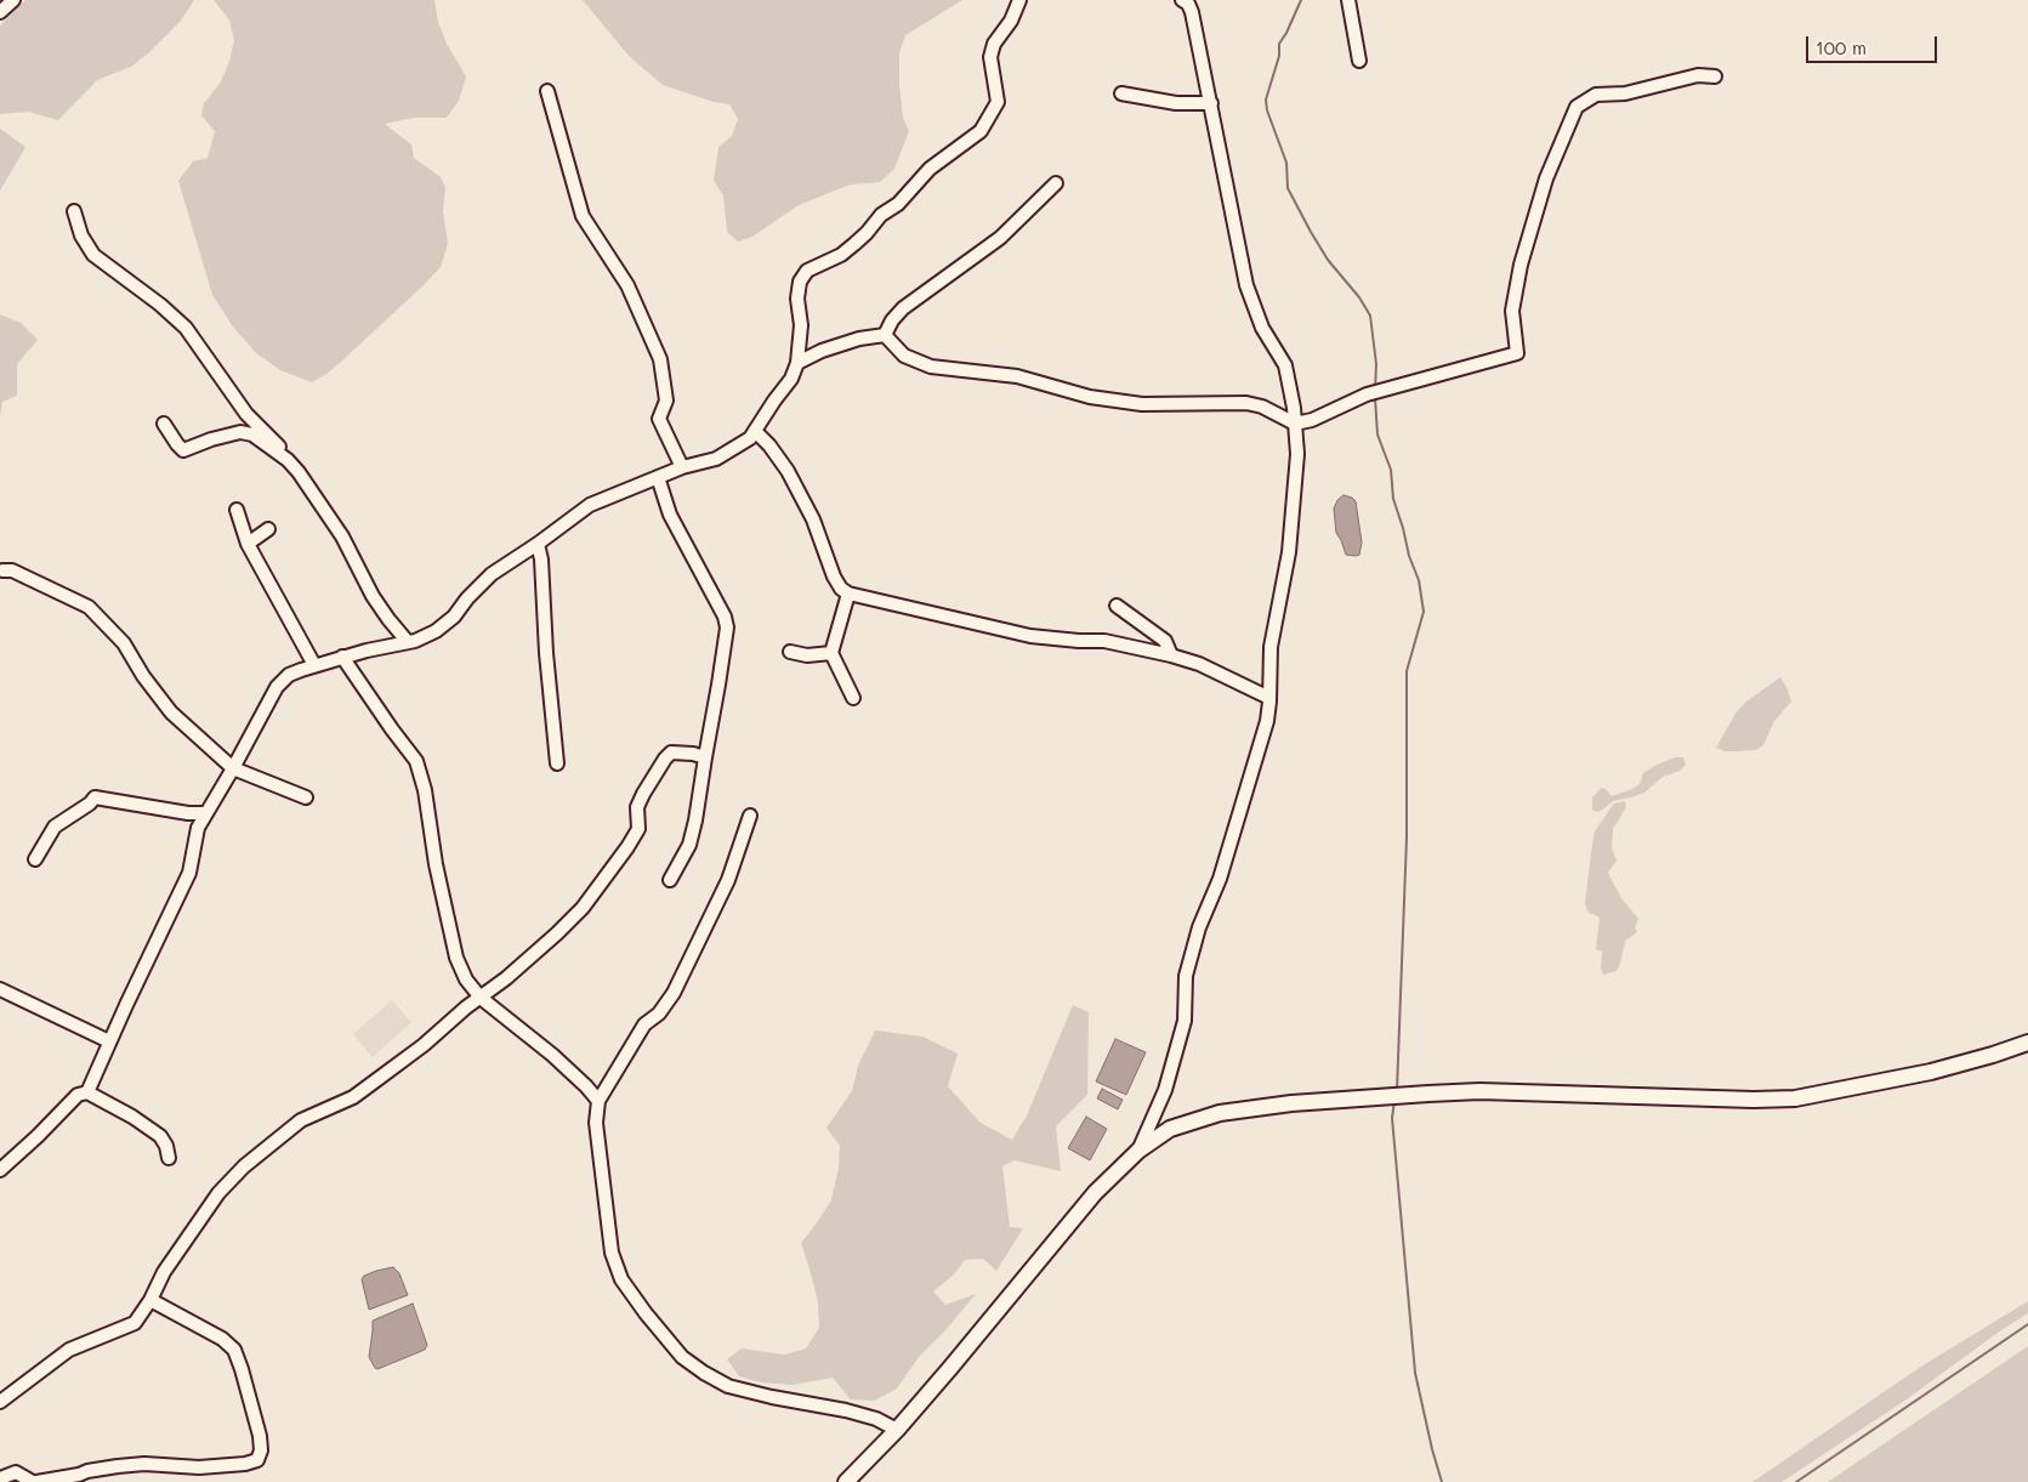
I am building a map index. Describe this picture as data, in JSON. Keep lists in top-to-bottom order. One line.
{"scale_bar":"100 m"}
